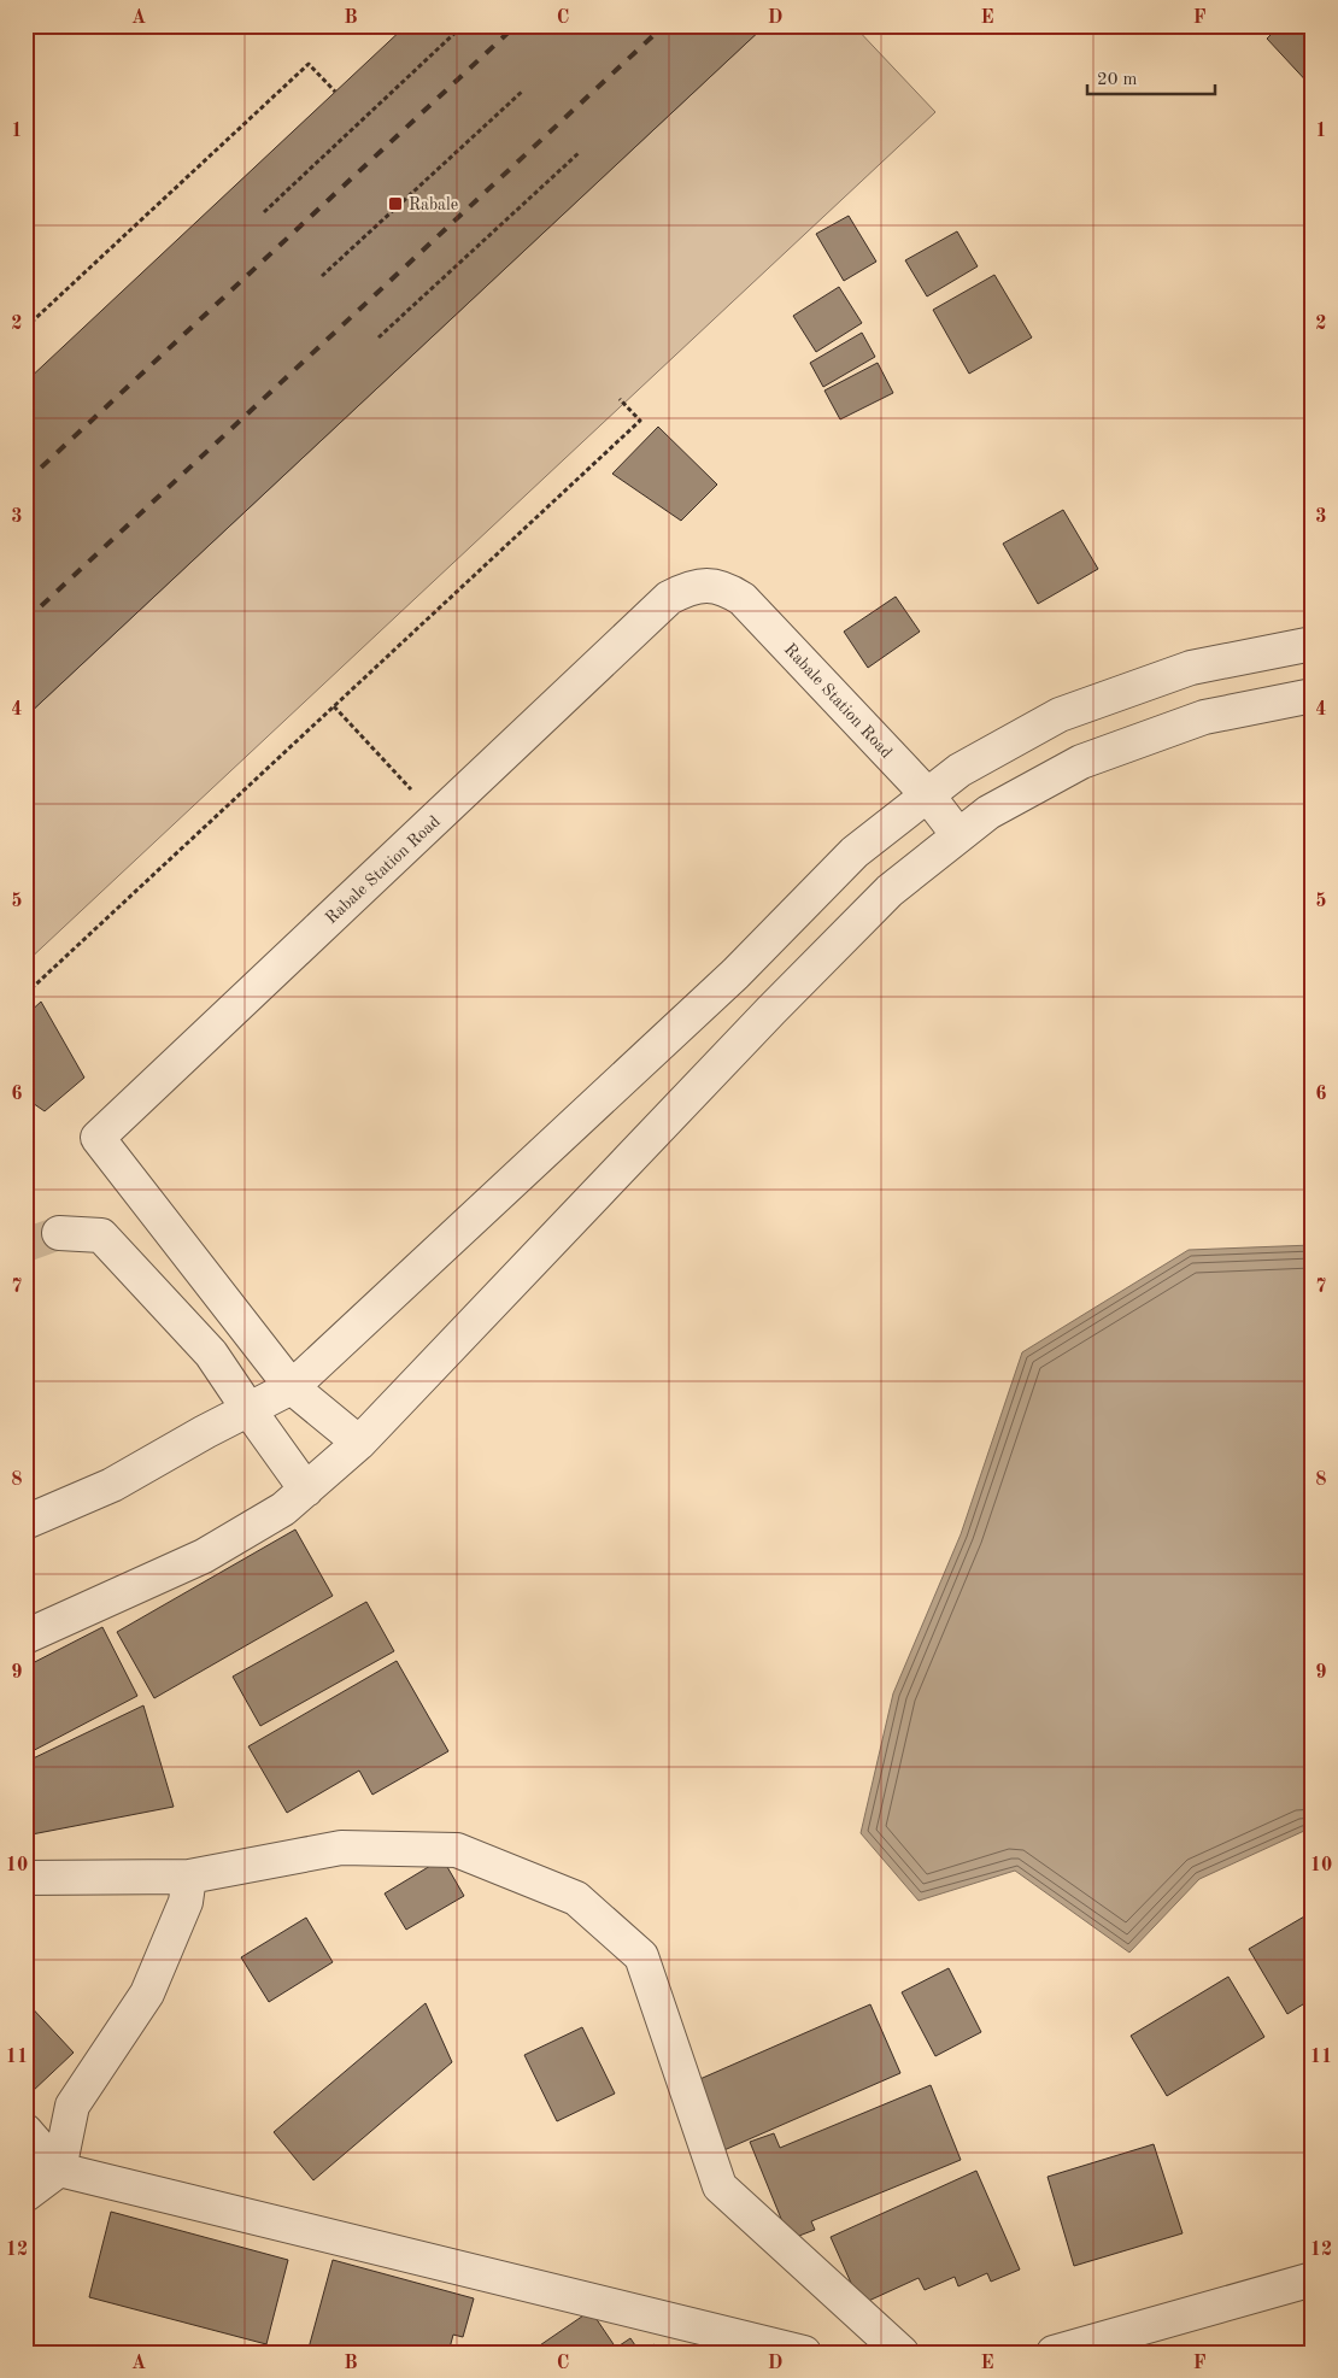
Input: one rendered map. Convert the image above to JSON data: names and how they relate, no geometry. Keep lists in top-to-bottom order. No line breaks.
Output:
{"streets":{"street":["Rabale Station Road"]},"places":{"transit":["Rabale"]},"scale_bar":"20 m","grid":{"columns":["A","B","C","D","E","F"],"rows":["1","2","3","4","5","6","7","8","9","10","11","12"]}}
